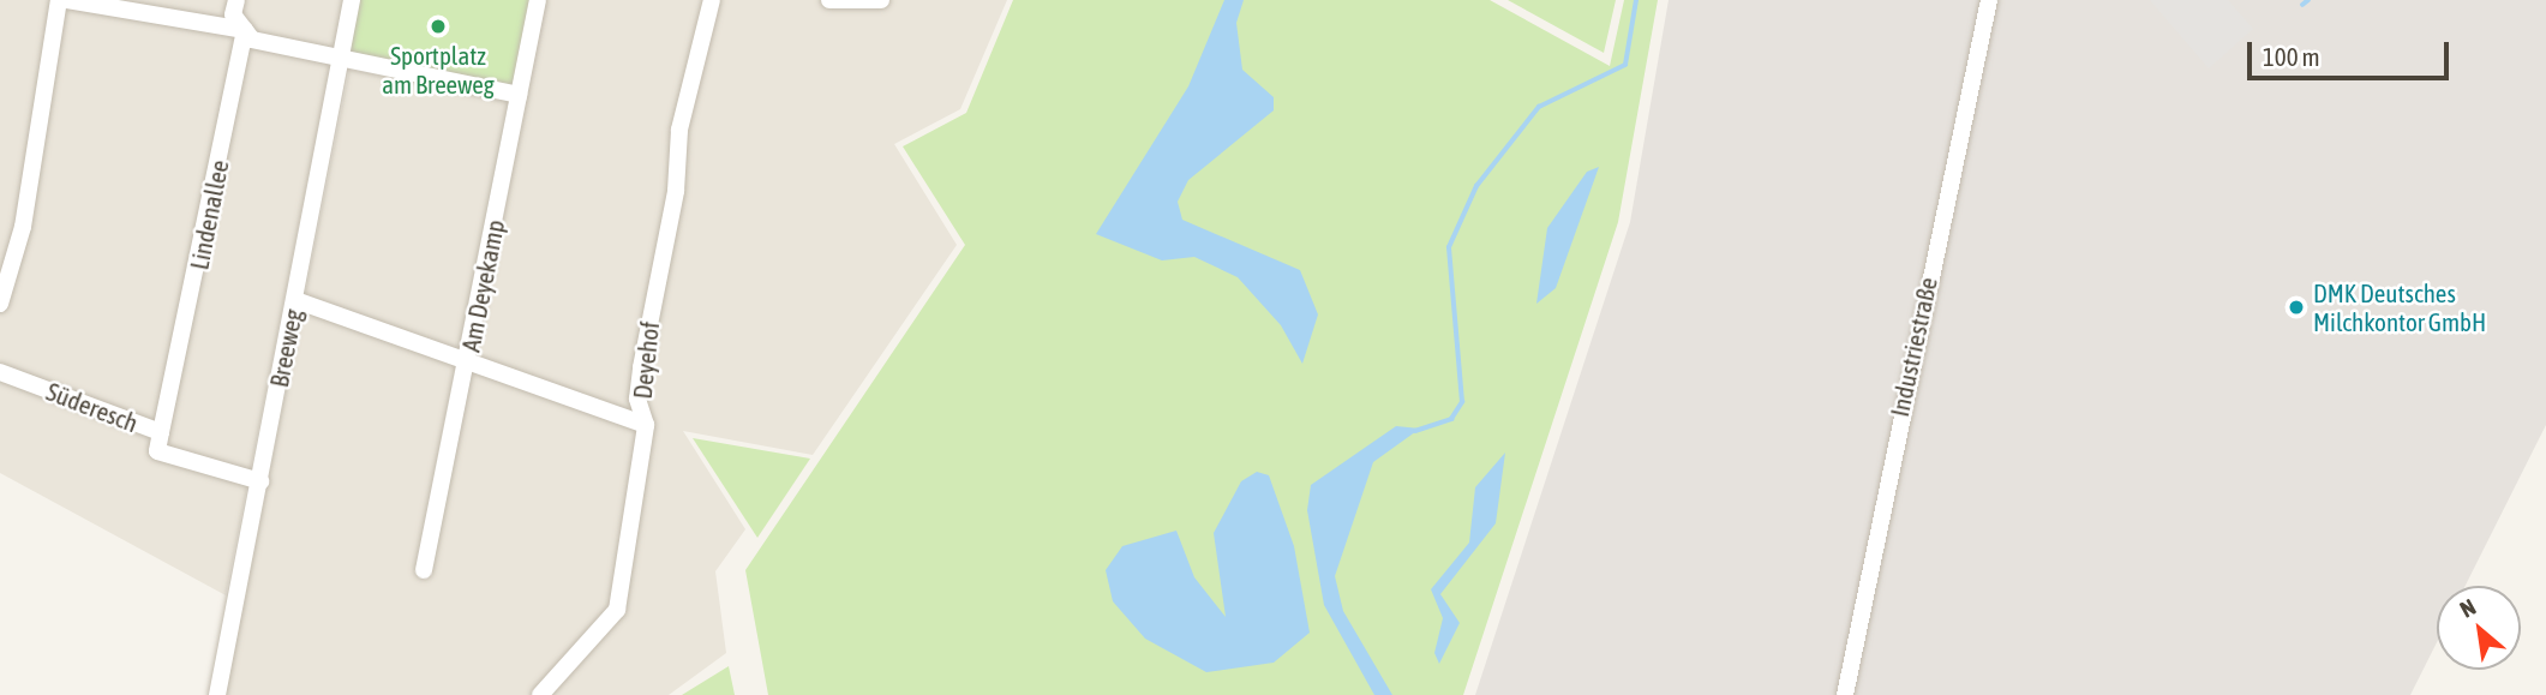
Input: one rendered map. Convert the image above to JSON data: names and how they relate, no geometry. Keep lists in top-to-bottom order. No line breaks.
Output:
{"streets":{"street":["Lindenallee","Am Deyekamp","Industriestraße","Breeweg","Deyehof","Süderesch"]},"crossings":[["Lindenallee","Süderesch"],["Breeweg","Süderesch"]],"places":["Sportplatz am Breeweg","DMK Deutsches Milchkontor GmbH"],"scale_bar":"100 m","north":"top left"}
